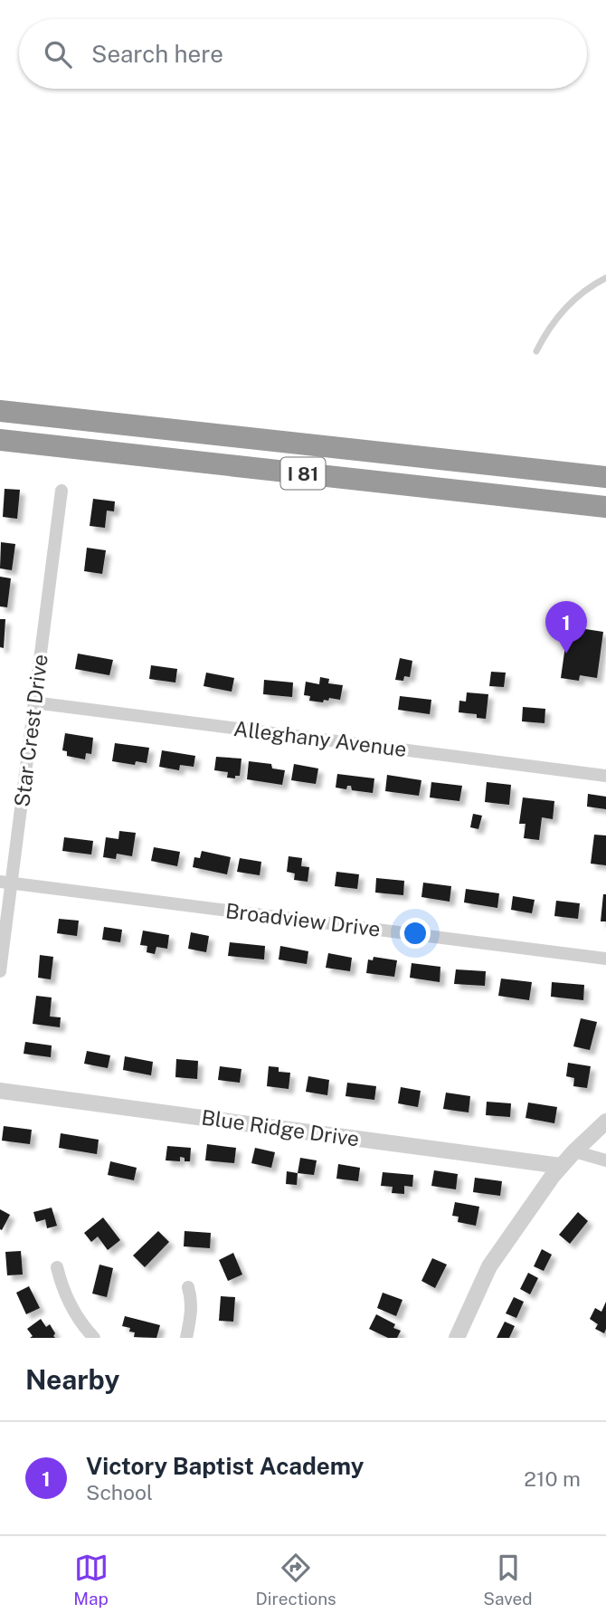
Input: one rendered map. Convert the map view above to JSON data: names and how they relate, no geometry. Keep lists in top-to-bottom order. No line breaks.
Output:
{"streets":{"highway":["I 81"],"street":["Star Crest Drive","Alleghany Avenue","Broadview Drive","Blue Ridge Drive"]},"crossings":[["Star Crest Drive","Alleghany Avenue"],["Star Crest Drive","Broadview Drive"]],"page":{"search":"Search here","pins":"1","heading":"Nearby","list":[{"mark":"1","name":"Victory Baptist Academy","note":"School","value":"210 m"}],"nav":["Map","Directions","Saved"]}}
